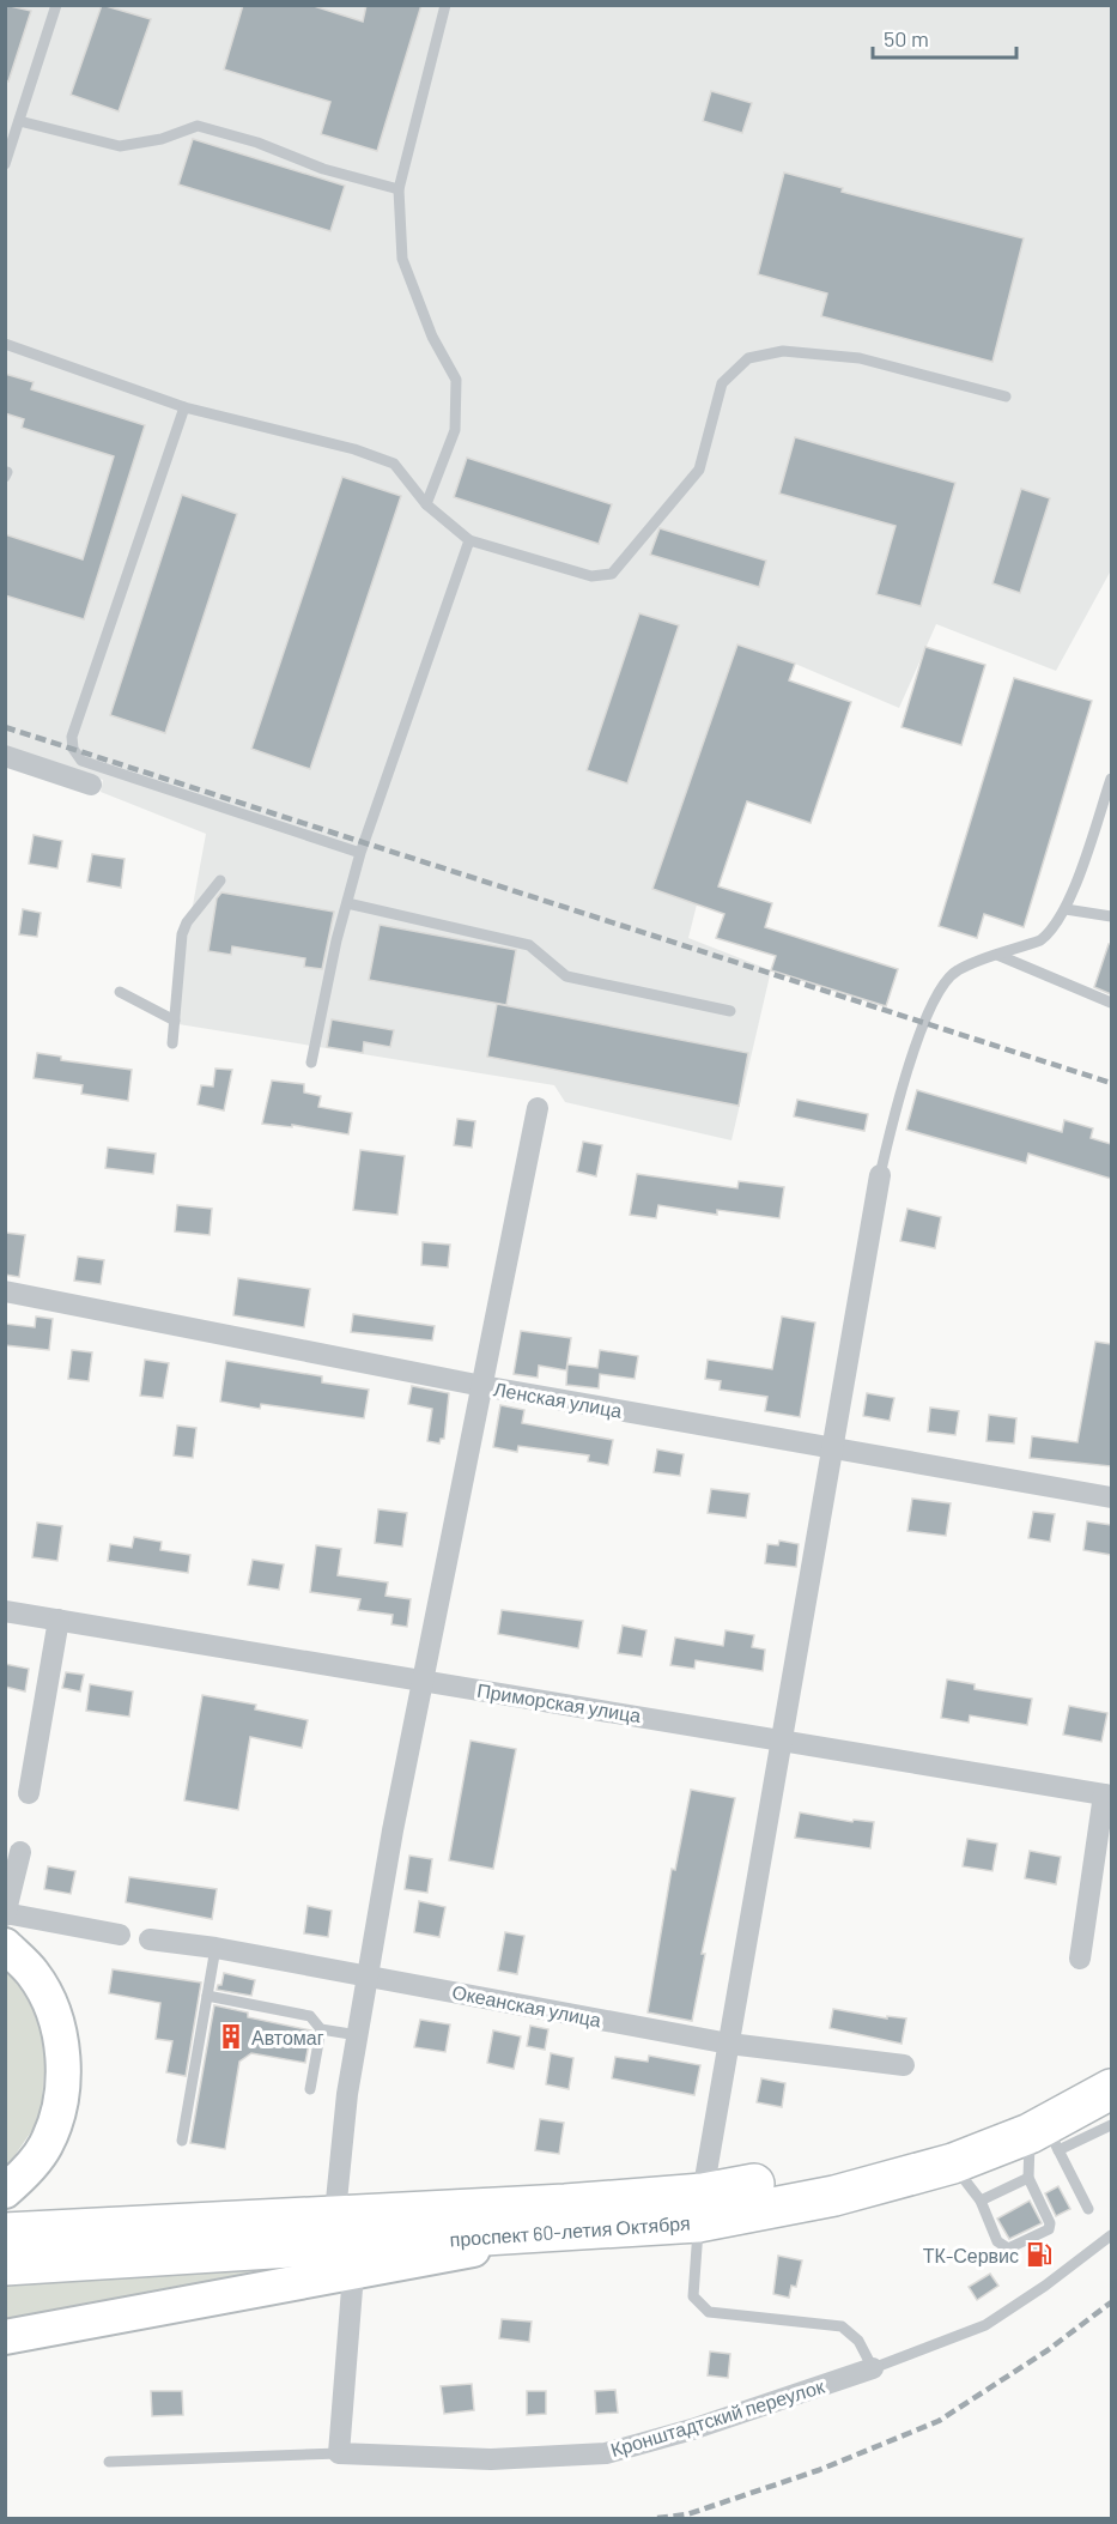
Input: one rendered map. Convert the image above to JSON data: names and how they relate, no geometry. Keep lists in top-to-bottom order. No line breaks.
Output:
{"streets":{"highway":["проспект 60-летия Октября"],"street":["Ленская улица","Приморская улица","Океанская улица","Кронштадтский переулок"]},"places":{"building":["Автомаг"],"fuel station":["ТК-Сервис"]},"scale_bar":"50 m"}
